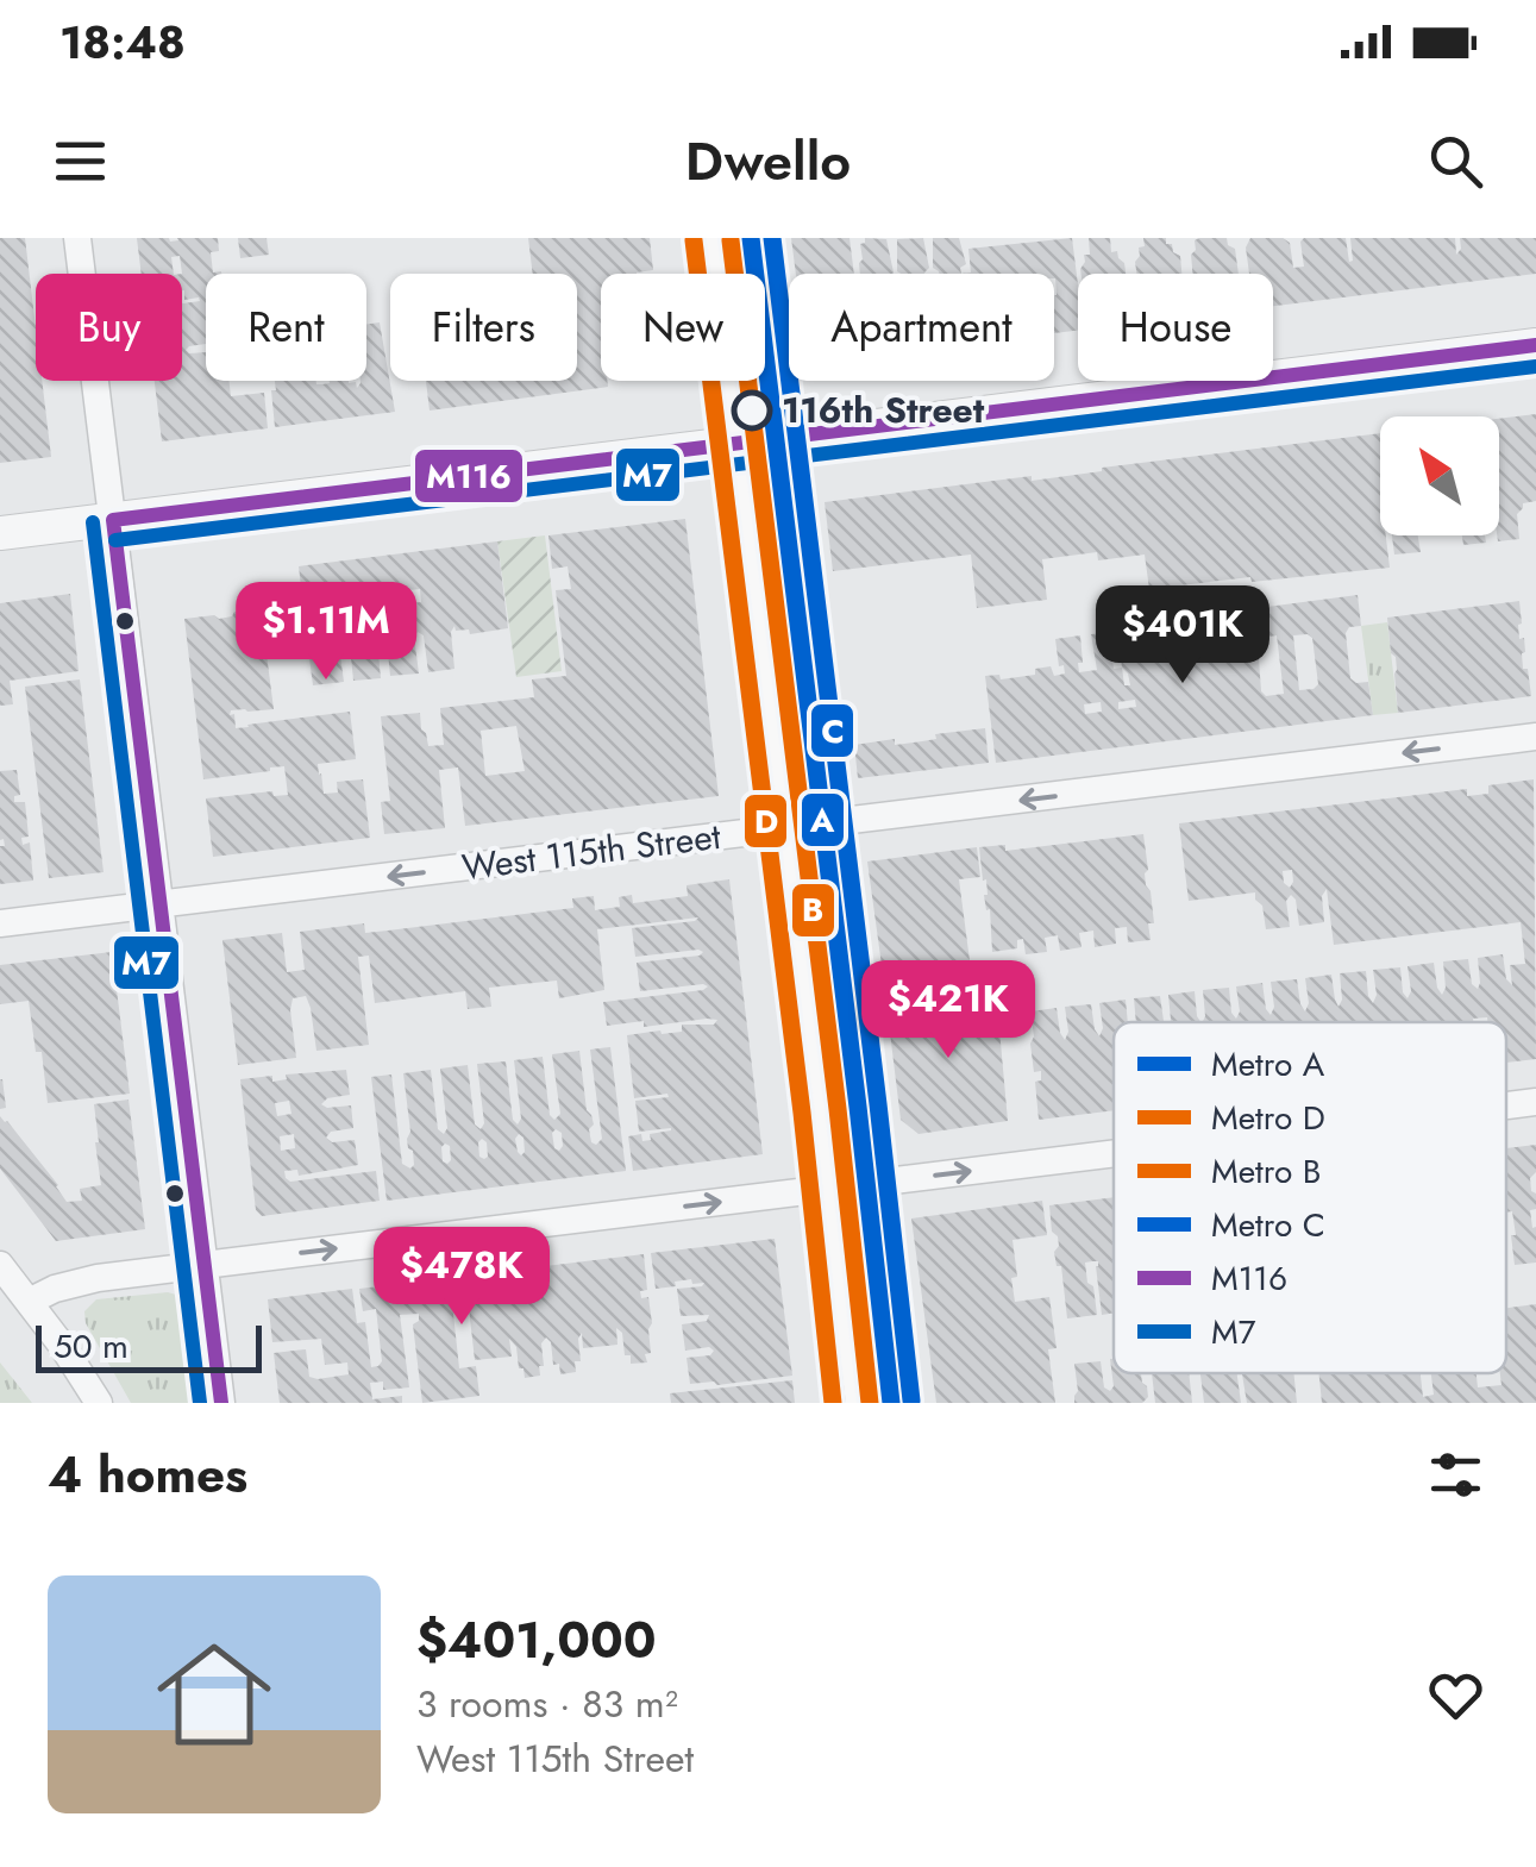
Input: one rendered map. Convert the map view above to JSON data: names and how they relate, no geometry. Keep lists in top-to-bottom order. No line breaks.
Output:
{"streets":{"street":["West 115th Street"]},"one_way":["West 115th Street"],"places":["116th Street"],"lines":["metro line A","metro line C","metro line D","metro line B","transit line M116","transit line M7"],"legend":["Metro A","Metro D","Metro B","Metro C","M116","M7"],"scale_bar":"50 m","north":"top left","page":{"status":"18:48","header":"Dwello","chip":["Buy","Rent","Filters","New","Apartment","House"],"price":["$1.11M","$401K","$421K","$478K"],"scale":"50 m","heading":"4 homes","list":[{"name":"$401,000","note":"3 rooms · 83 m² · West 115th Street"}]}}
